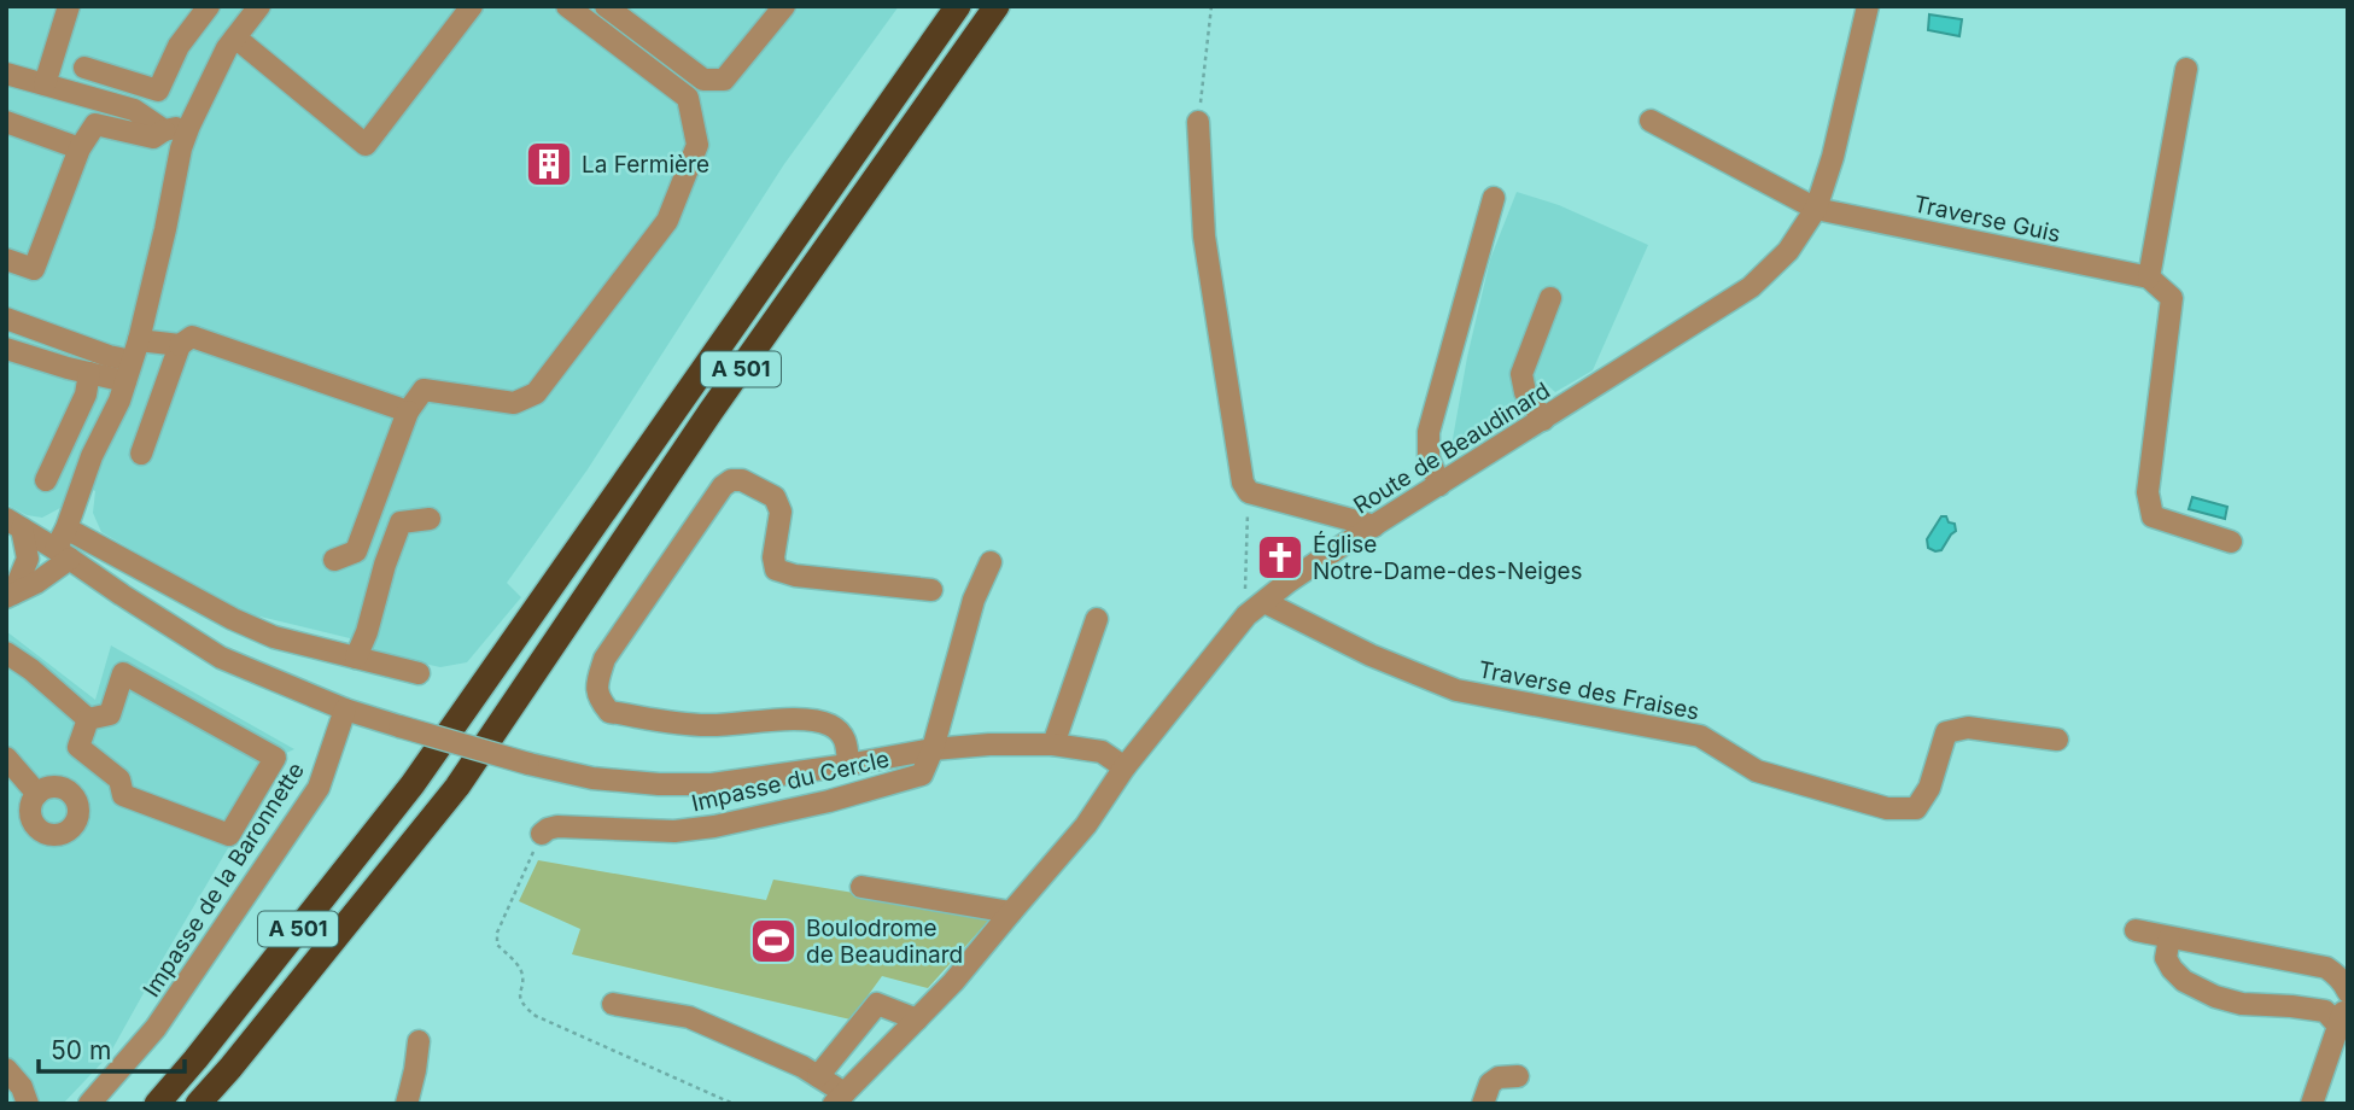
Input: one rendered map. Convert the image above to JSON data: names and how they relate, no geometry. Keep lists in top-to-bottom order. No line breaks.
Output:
{"streets":{"highway":["A 501"],"street":["Traverse Guis","Route de Beaudinard","Traverse des Fraises","Impasse du Cercle","Impasse de la Baronnette"]},"crossings":[["Traverse Guis","Route de Beaudinard"],["Route de Beaudinard","Traverse des Fraises"]],"places":{"building":["La Fermière"],"church":["Église Notre-Dame-des-Neiges"],"sports":["Boulodrome de Beaudinard"]},"scale_bar":"50 m"}
